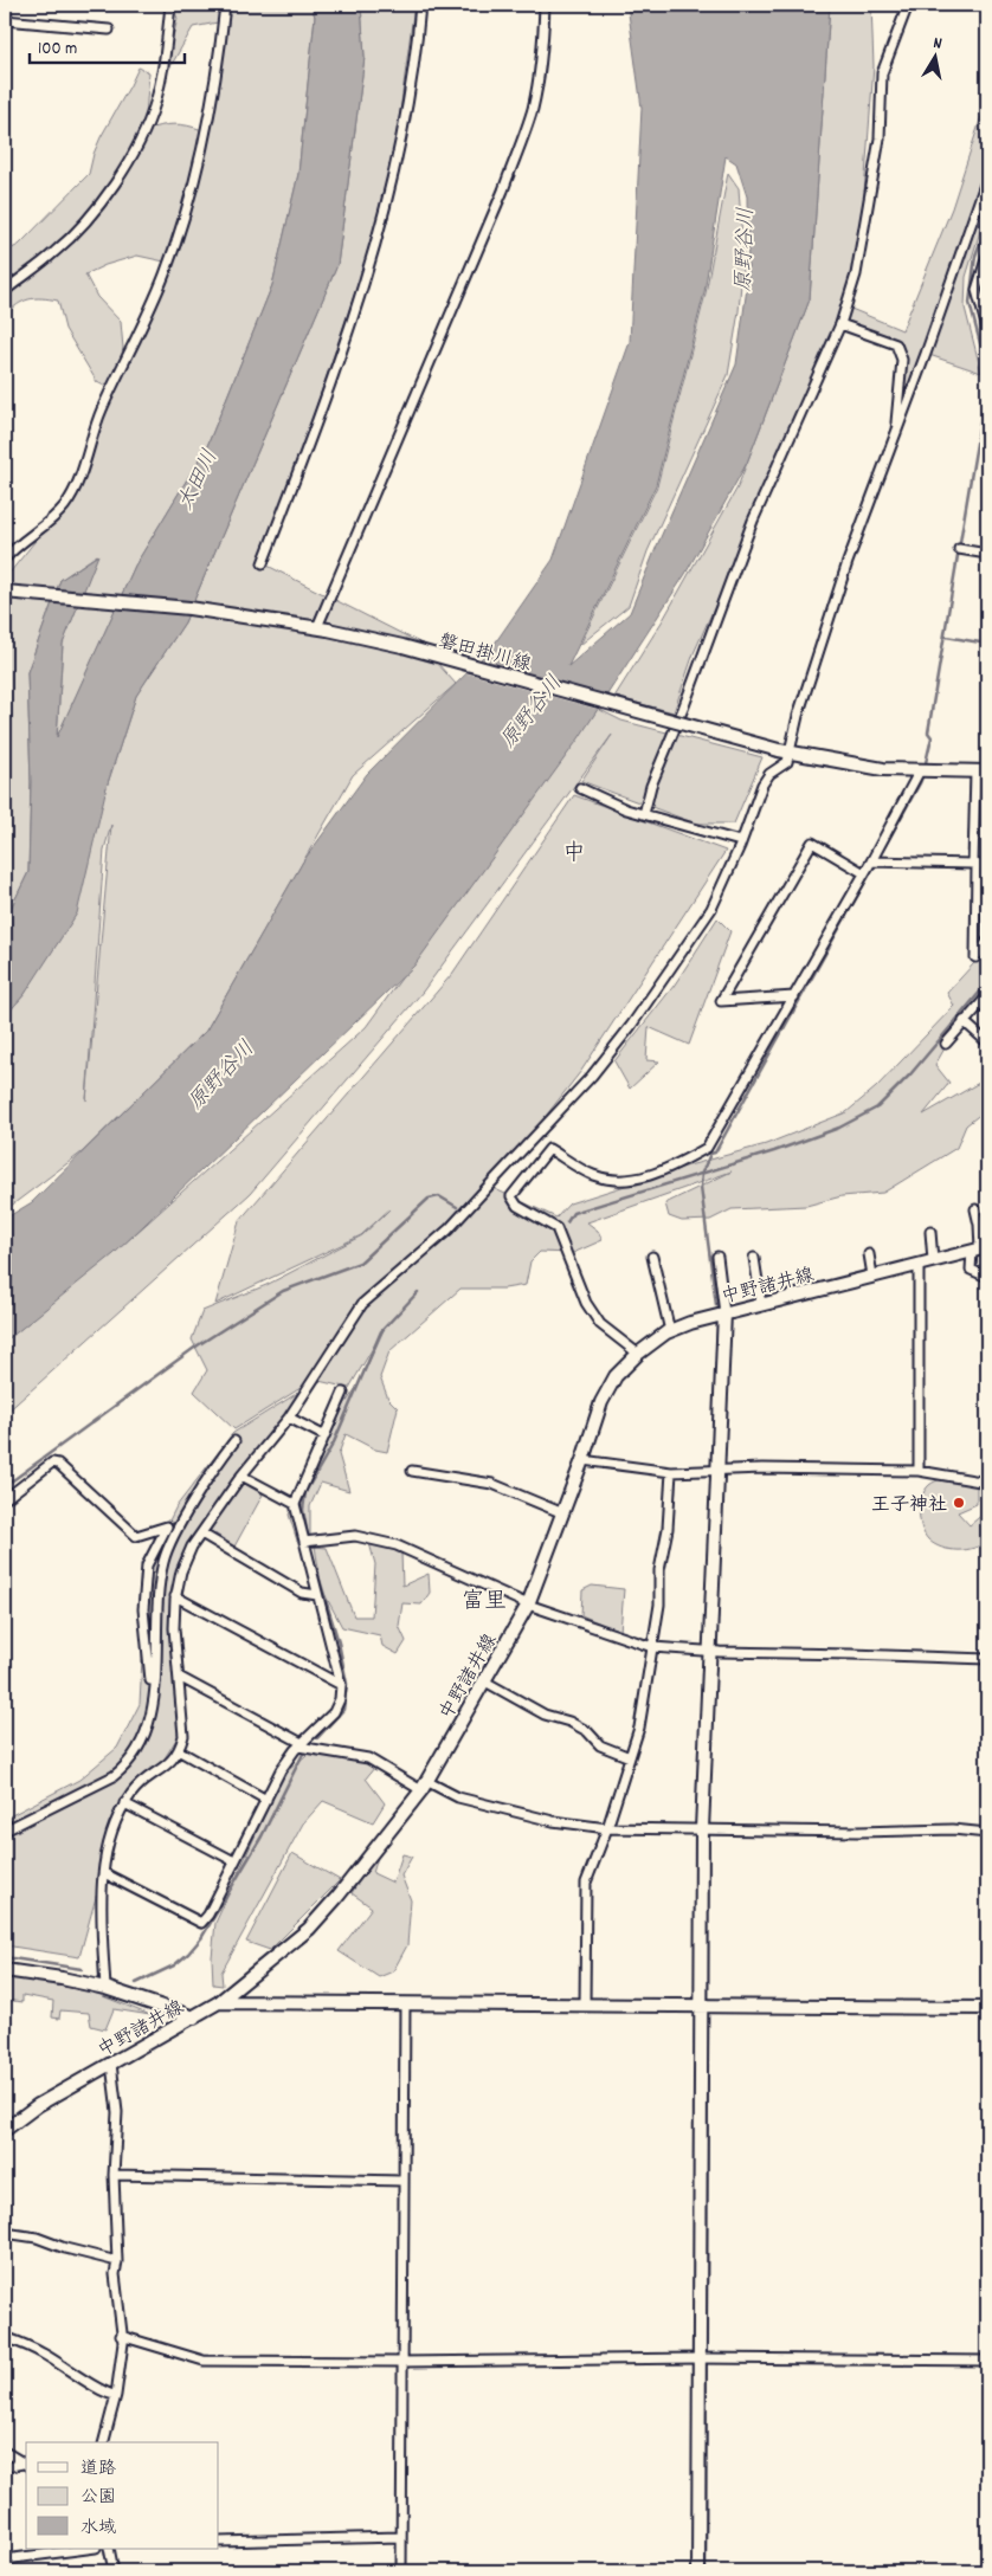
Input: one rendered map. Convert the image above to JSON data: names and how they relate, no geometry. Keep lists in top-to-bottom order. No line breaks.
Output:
{"streets":{"main road":["磐田掛川線","中野諸井線"]},"districts":["中","富里"],"water":["原野谷川","太田川"],"places":["王子神社"],"legend":["道路","公園","水域"],"scale_bar":"100 m","north":"top"}
